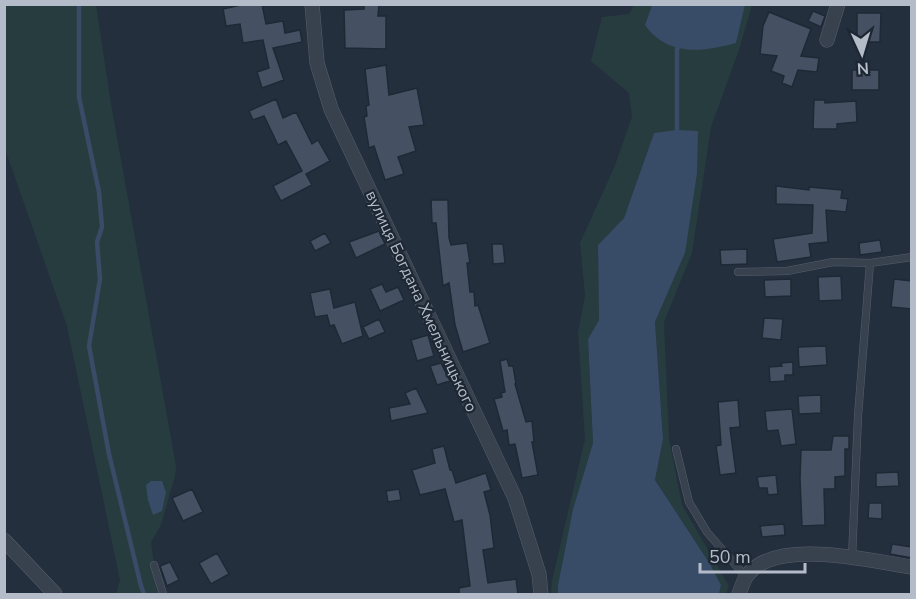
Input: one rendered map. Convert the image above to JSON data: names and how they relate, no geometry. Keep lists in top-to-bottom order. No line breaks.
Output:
{"streets":{"street":["вулиця Богдана Хмельницького"]},"scale_bar":"50 m","north":"bottom"}
